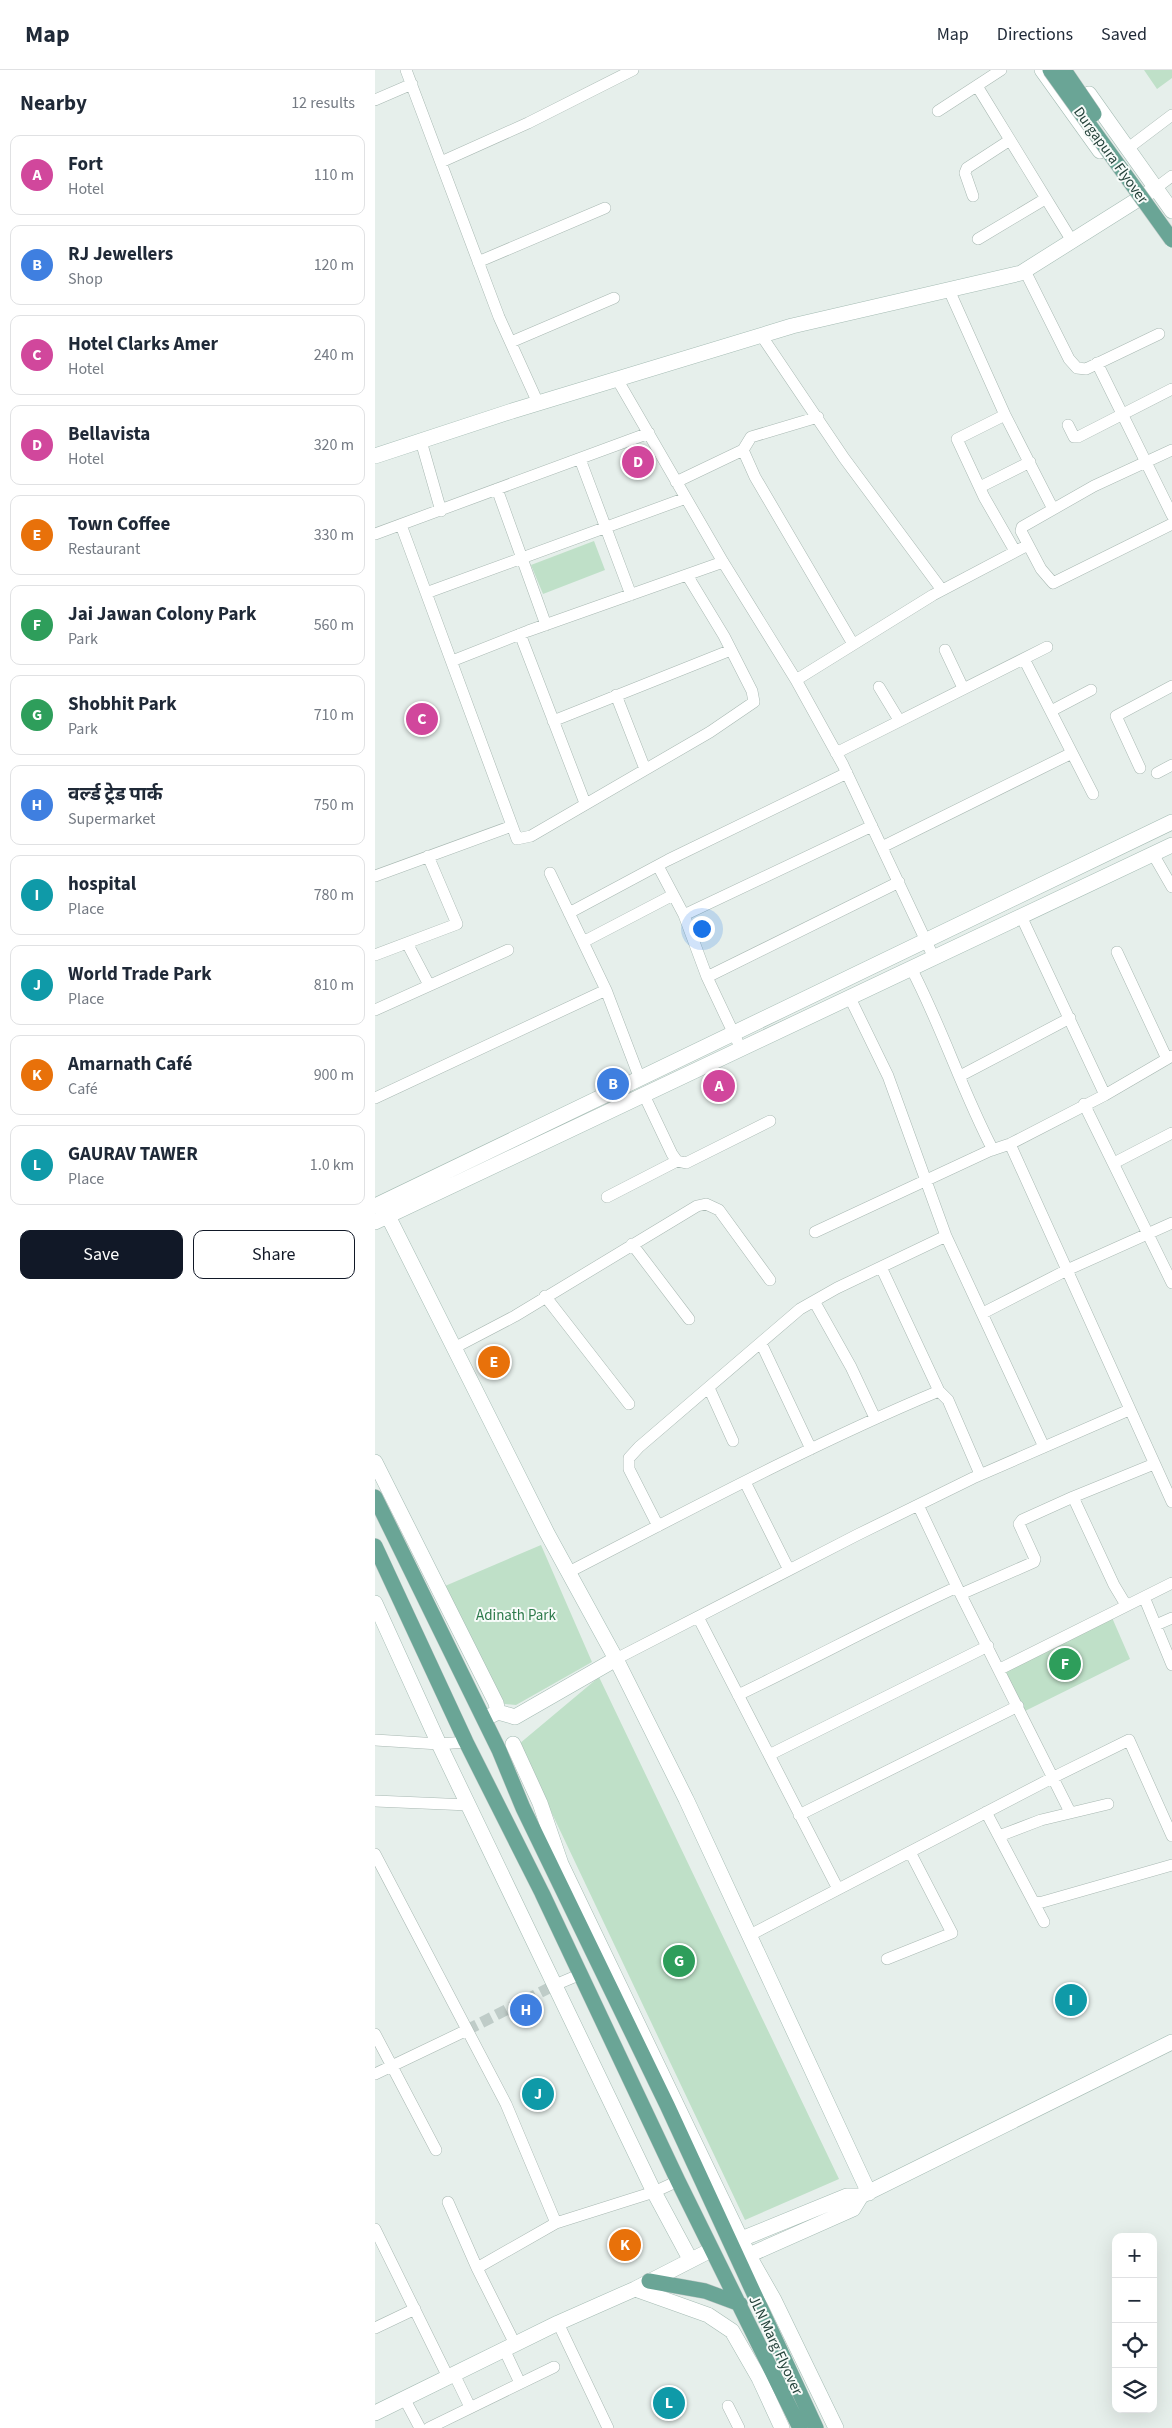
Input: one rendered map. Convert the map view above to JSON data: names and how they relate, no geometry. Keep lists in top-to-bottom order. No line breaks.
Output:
{"streets":{"main road":["Durgapura Flyover","JLN Marg Flyover"]},"parks":["Adinath Park"],"page":{"header":"Map","nav":["Map","Directions","Saved"],"heading":["Nearby","12 results"],"list":[{"mark":"A","name":"Fort","note":"Hotel","value":"110 m"},{"mark":"B","name":"RJ Jewellers","note":"Shop","value":"120 m"},{"mark":"C","name":"Hotel Clarks Amer","note":"Hotel","value":"240 m"},{"mark":"D","name":"Bellavista","note":"Hotel","value":"320 m"},{"mark":"E","name":"Town Coffee","note":"Restaurant","value":"330 m"},{"mark":"F","name":"Jai Jawan Colony Park","note":"Park","value":"560 m"},{"mark":"G","name":"Shobhit Park","note":"Park","value":"710 m"},{"mark":"H","name":"वर्ल्ड ट्रेड पार्क","note":"Supermarket","value":"750 m"},{"mark":"I","name":"hospital","note":"Place","value":"780 m"},{"mark":"J","name":"World Trade Park","note":"Place","value":"810 m"},{"mark":"K","name":"Amarnath Café","note":"Café","value":"900 m"},{"mark":"L","name":"GAURAV TAWER","note":"Place","value":"1.0 km"}],"pins":["D","C","B","A","E","F","G","I","H","J","K","L"],"buttons":["Save","Share"],"map_buttons":["+","−"]}}
